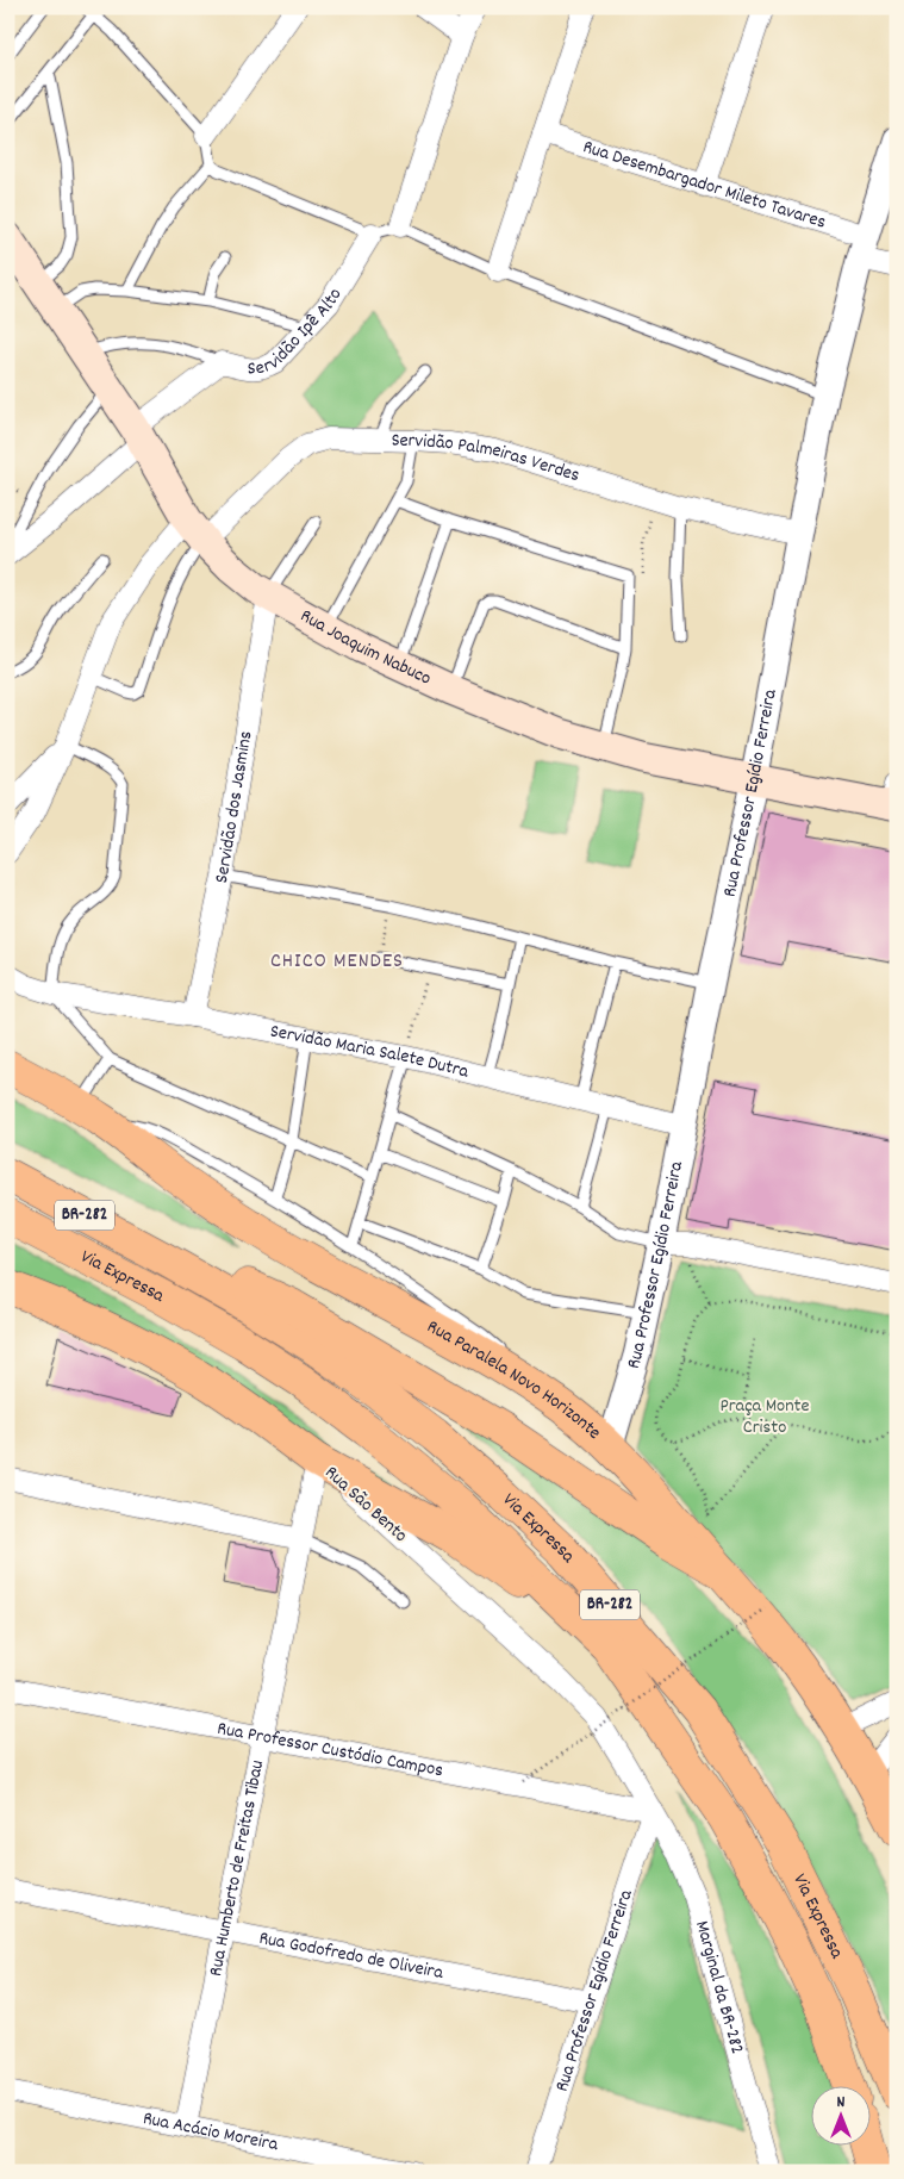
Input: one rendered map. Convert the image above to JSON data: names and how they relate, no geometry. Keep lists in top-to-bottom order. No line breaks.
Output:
{"streets":{"main road":["Rua Joaquim Nabuco","BR-282","Via Expressa","Rua Paralela Novo Horizonte","Rua São Bento"],"street":["Rua Desembargador Mileto Tavares","Servidão Ipê Alto","Servidão Palmeiras Verdes","Rua Professor Egídio Ferreira","Servidão dos Jasmins","Servidão Maria Salete Dutra","Rua Professor Custódio Campos","Rua Humberto de Freitas Tibau","Rua Godofredo de Oliveira","Marginal da BR-282","Rua Acácio Moreira"]},"crossings":[["Rua Desembargador Mileto Tavares","Rua Professor Egídio Ferreira"],["Servidão Ipê Alto","Rua Joaquim Nabuco"],["Servidão Palmeiras Verdes","Rua Joaquim Nabuco"],["Servidão Palmeiras Verdes","Rua Professor Egídio Ferreira"],["Rua Joaquim Nabuco","Rua Professor Egídio Ferreira"],["Rua Joaquim Nabuco","Servidão dos Jasmins"],["Rua Professor Egídio Ferreira","Servidão Maria Salete Dutra"],["Rua Professor Egídio Ferreira","Rua Paralela Novo Horizonte"],["Rua Professor Egídio Ferreira","Rua São Bento"],["Rua Professor Egídio Ferreira","Rua Professor Custódio Campos"],["Rua Professor Egídio Ferreira","Rua Godofredo de Oliveira"],["Rua Professor Egídio Ferreira","Marginal da BR-282"],["Servidão dos Jasmins","Servidão Maria Salete Dutra"],["Rua São Bento","Rua Professor Custódio Campos"],["Rua São Bento","Rua Humberto de Freitas Tibau"],["Rua São Bento","Marginal da BR-282"],["Rua Professor Custódio Campos","Rua Humberto de Freitas Tibau"],["Rua Professor Custódio Campos","Marginal da BR-282"],["Rua Humberto de Freitas Tibau","Rua Godofredo de Oliveira"],["Rua Humberto de Freitas Tibau","Rua Acácio Moreira"]],"districts":["CHICO MENDES"],"parks":["Praça Monte Cristo"],"north":"top"}
